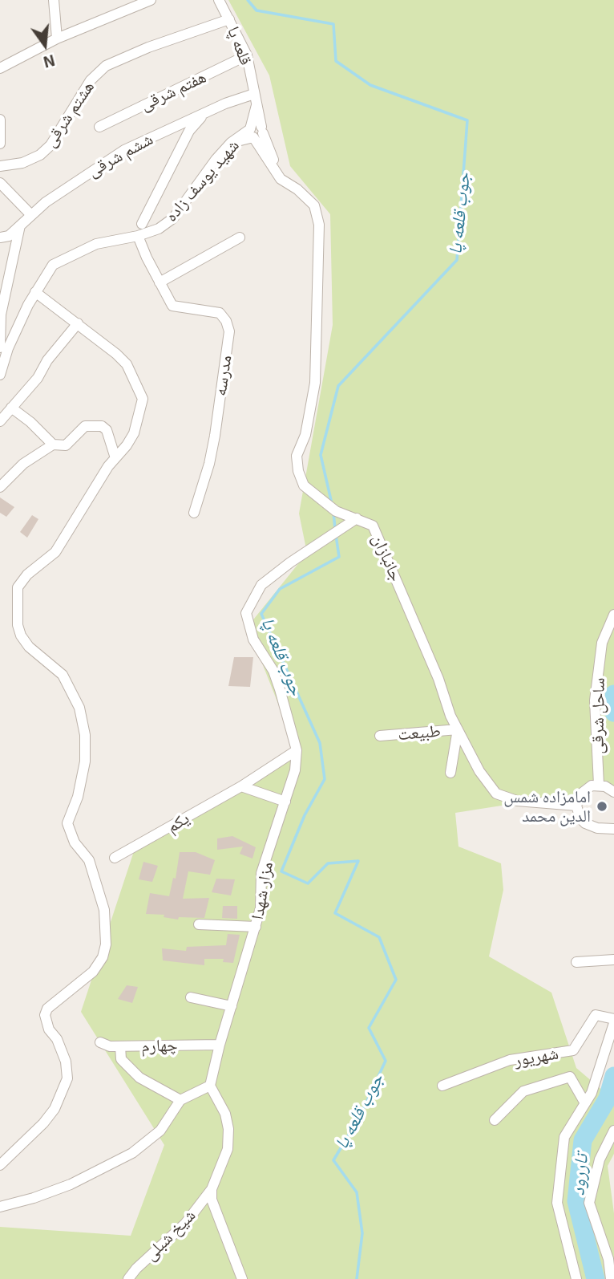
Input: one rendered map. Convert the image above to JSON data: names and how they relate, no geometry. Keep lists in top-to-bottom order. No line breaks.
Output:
{"streets":{"street":["قلعه پا","هفتم شرقی","هشتم شرقی","ششم شرقی","شهید یوسف زاده","مدرسه","جانبازان","ساحل شرقی","طبیعت","یکم","مزار شهدا","چهارم","شهریور","شیخ شبلی"]},"crossings":[["قلعه پا","هفتم شرقی"],["قلعه پا","هشتم شرقی"],["قلعه پا","ششم شرقی"],["قلعه پا","جانبازان"],["ششم شرقی","جانبازان"],["شهید یوسف زاده","جانبازان"],["جانبازان","طبیعت"],["جانبازان","مزار شهدا"],["یکم","مزار شهدا"],["مزار شهدا","چهارم"]],"water":["جوب قلعه پا","تاررود"],"places":["امامزاده شمس الدین محمد"],"north":"bottom"}
